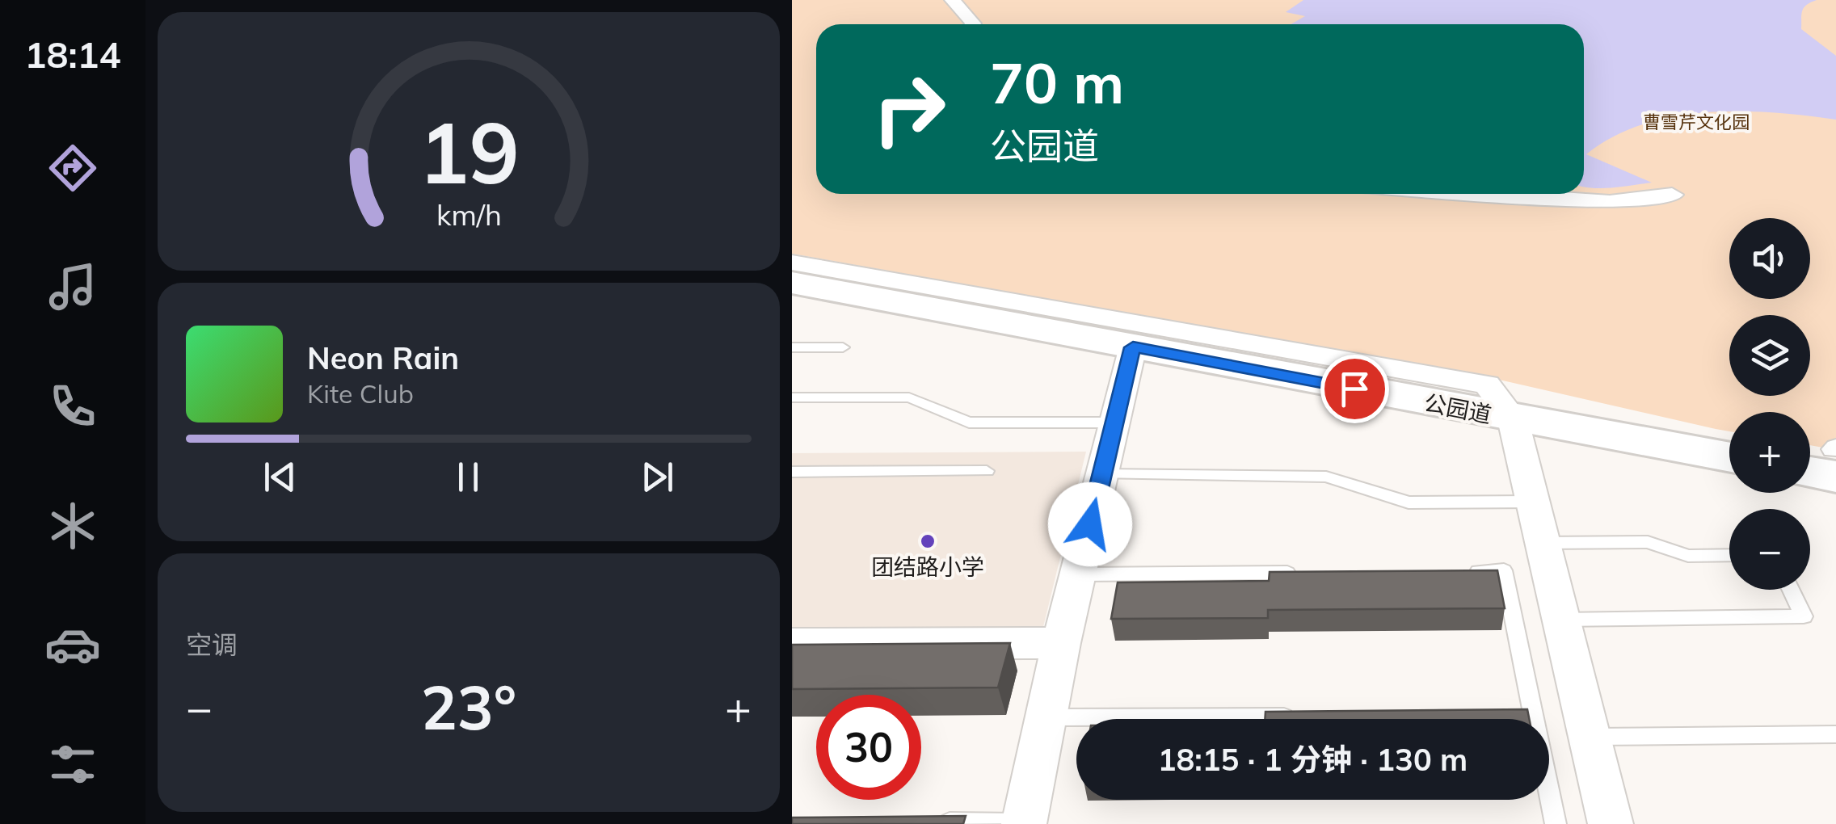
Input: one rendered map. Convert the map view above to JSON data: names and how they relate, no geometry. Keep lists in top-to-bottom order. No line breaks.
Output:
{"streets":{"main road":["公园道"]},"parks":["曹雪芹文化园"],"places":["团结路小学"],"page":{"tabs":"18:14","turn":["70 m","公园道"],"map_buttons":["+","−"],"song":["Neon Rain","Kite Club"],"tile":"空调","heat":["−","23°","+"],"limit":"30","trip":"18:15 · 1 分钟 · 130 m","gauge":["19","km/h"]}}
